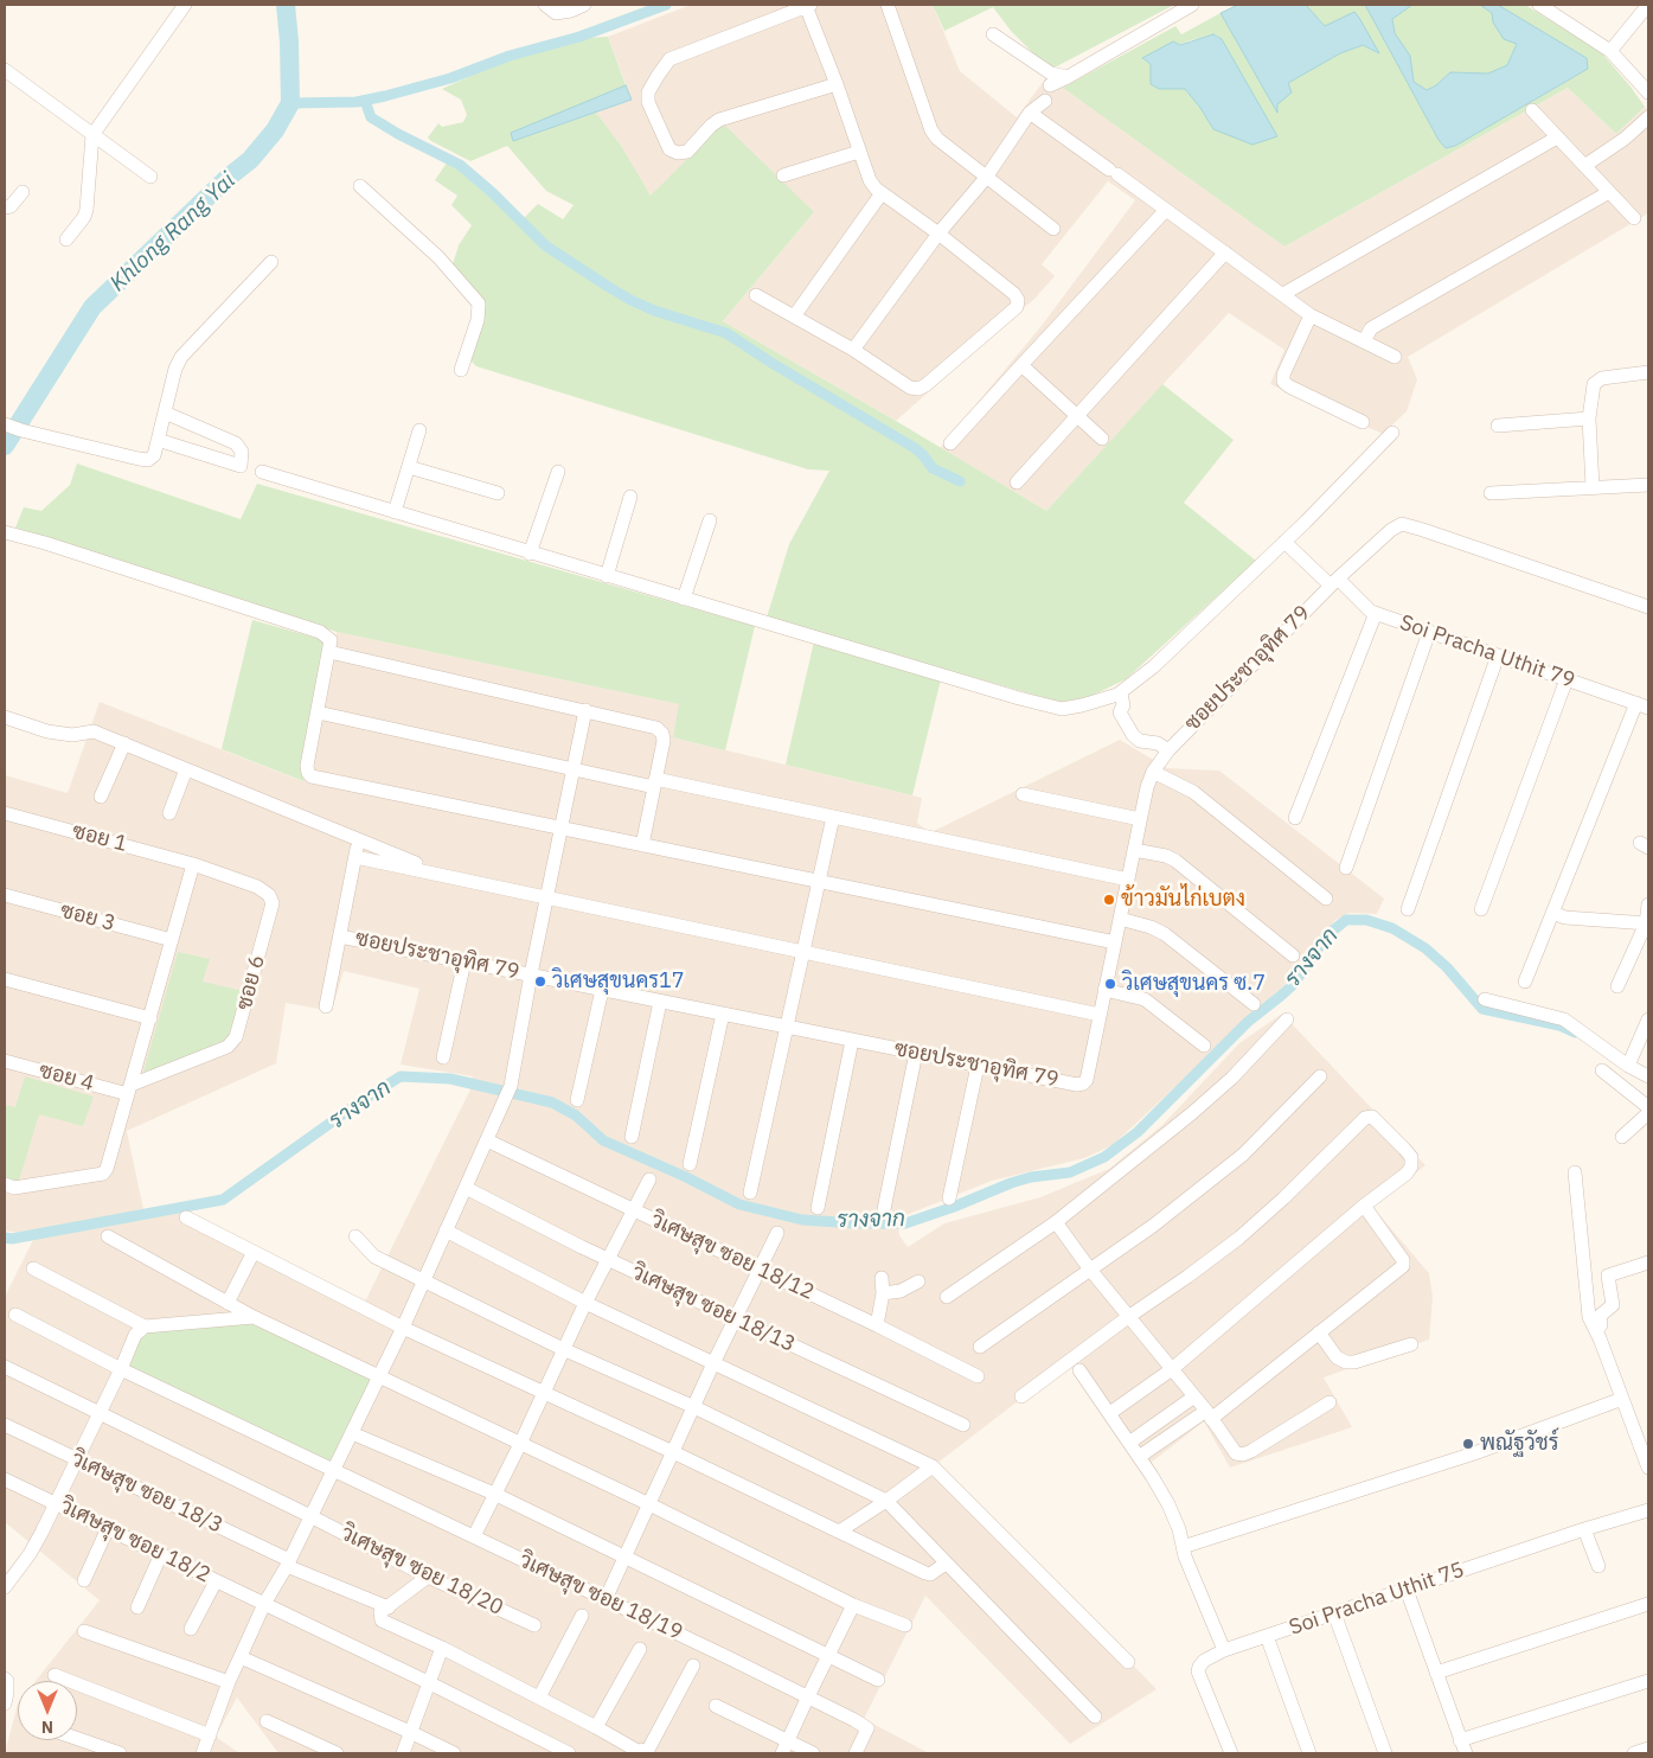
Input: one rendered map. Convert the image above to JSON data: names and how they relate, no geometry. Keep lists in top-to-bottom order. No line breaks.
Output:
{"streets":{"street":["Soi Pracha Uthit 79","ซอยประชาอุทิศ 79","ซอย 1","ซอย 3","ซอย 6","ซอย 4","วิเศษสุข ซอย 18/12","วิเศษสุข ซอย 18/13","วิเศษสุข ซอย 18/3","วิเศษสุข ซอย 18/2","วิเศษสุข ซอย 18/20","วิเศษสุข ซอย 18/19","Soi Pracha Uthit 75"]},"crossings":[["Soi Pracha Uthit 79","ซอยประชาอุทิศ 79"],["ซอย 1","ซอย 6"],["ซอย 6","ซอย 4"]],"water":["Khlong Rang Yai","รางจาก"],"places":["ข้าวมันไก่เบตง","วิเศษสุขนคร17","วิเศษสุขนคร ซ.7","พณัฐวัชร์"],"north":"bottom"}
